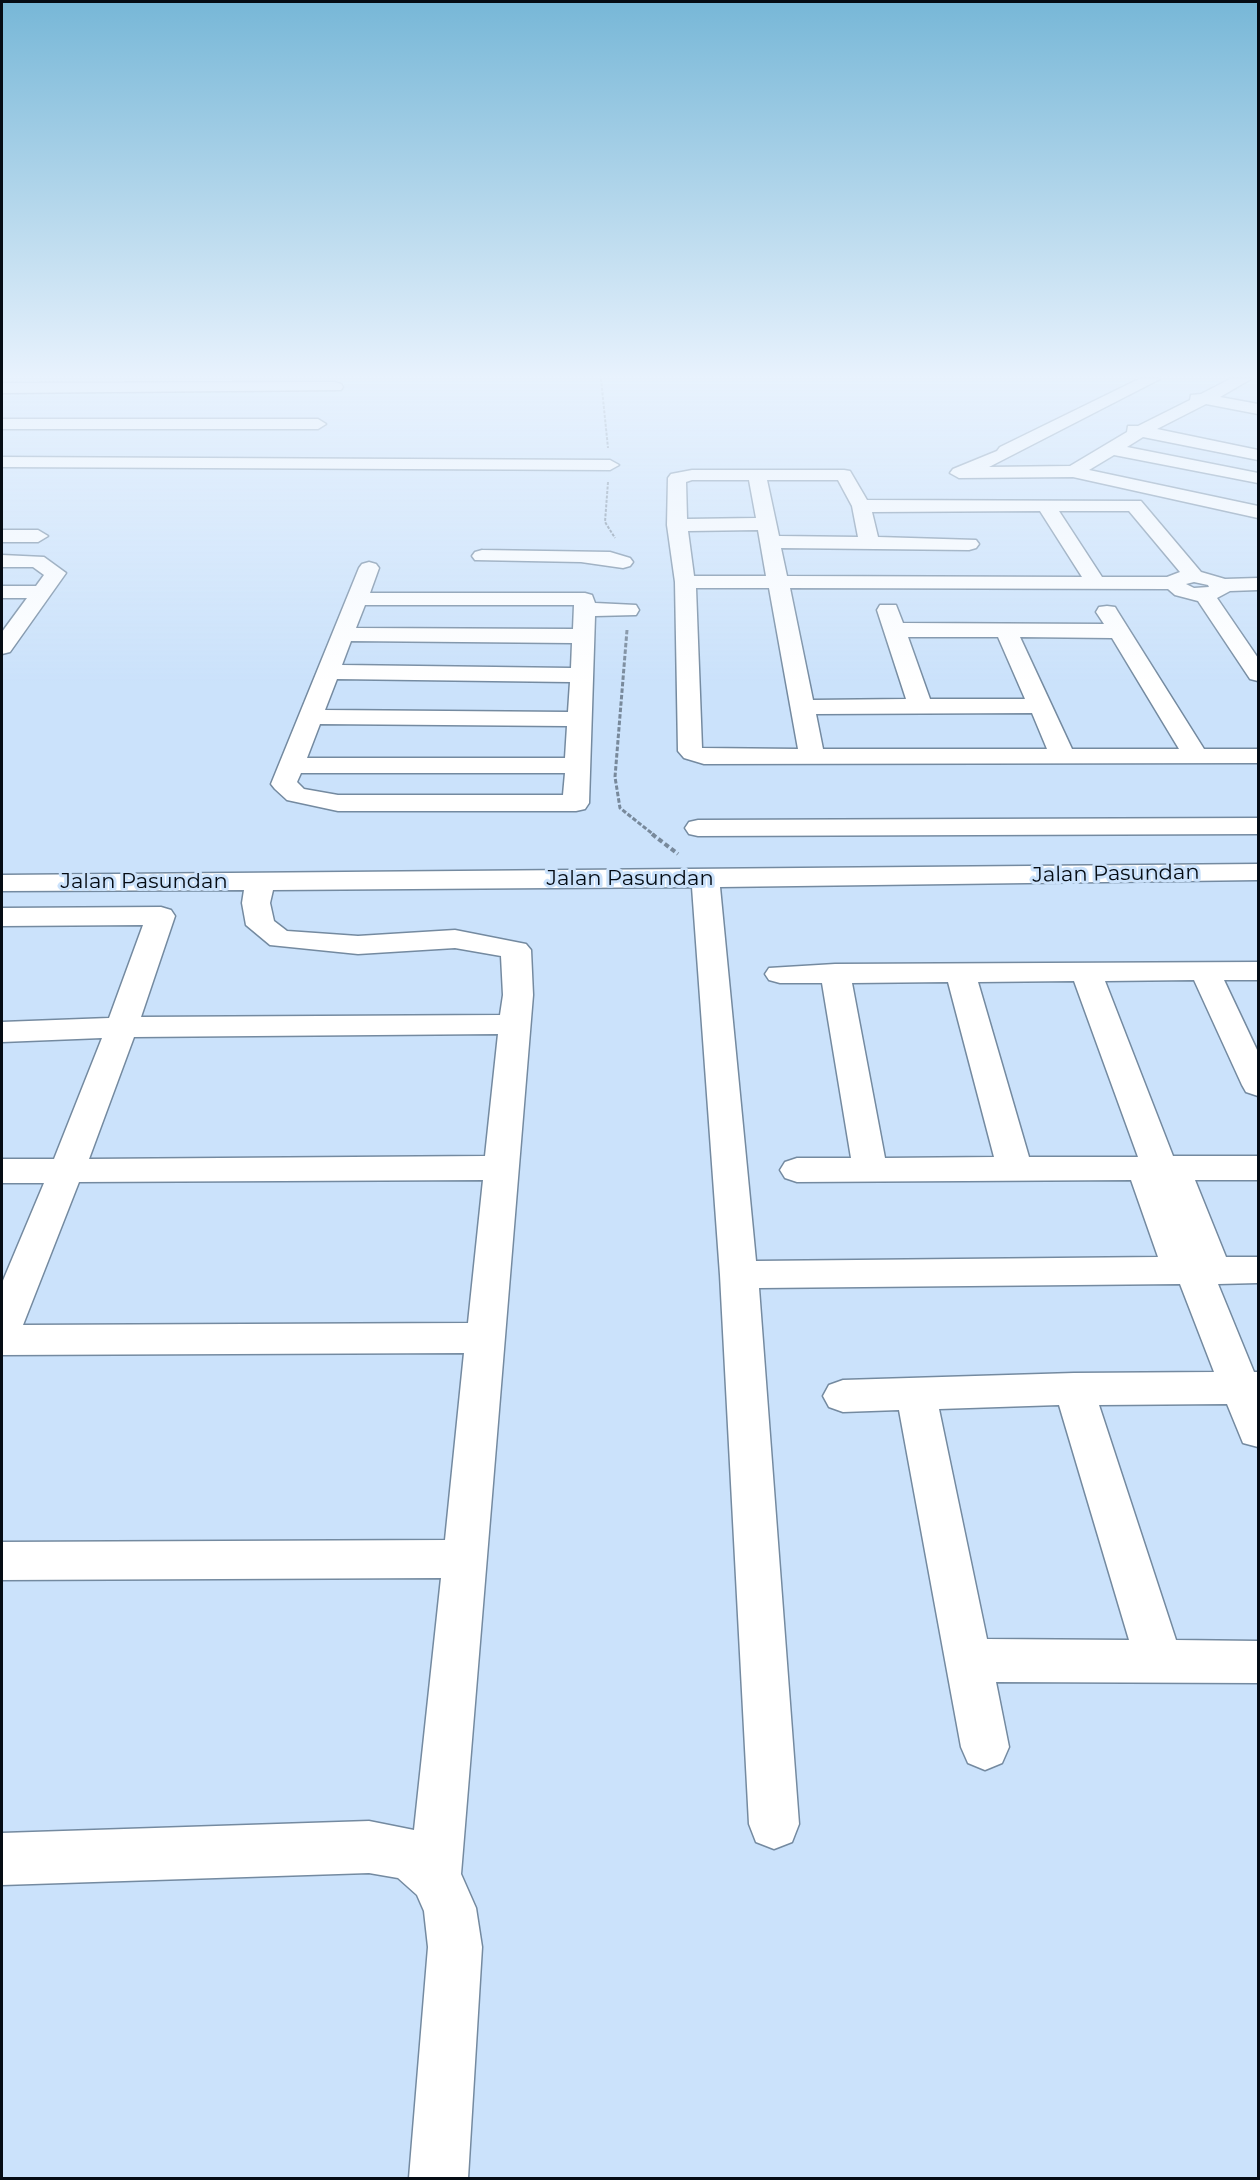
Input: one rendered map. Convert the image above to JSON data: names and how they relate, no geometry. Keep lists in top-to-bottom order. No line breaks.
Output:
{"streets":{"street":["Jalan Pasundan"]}}
